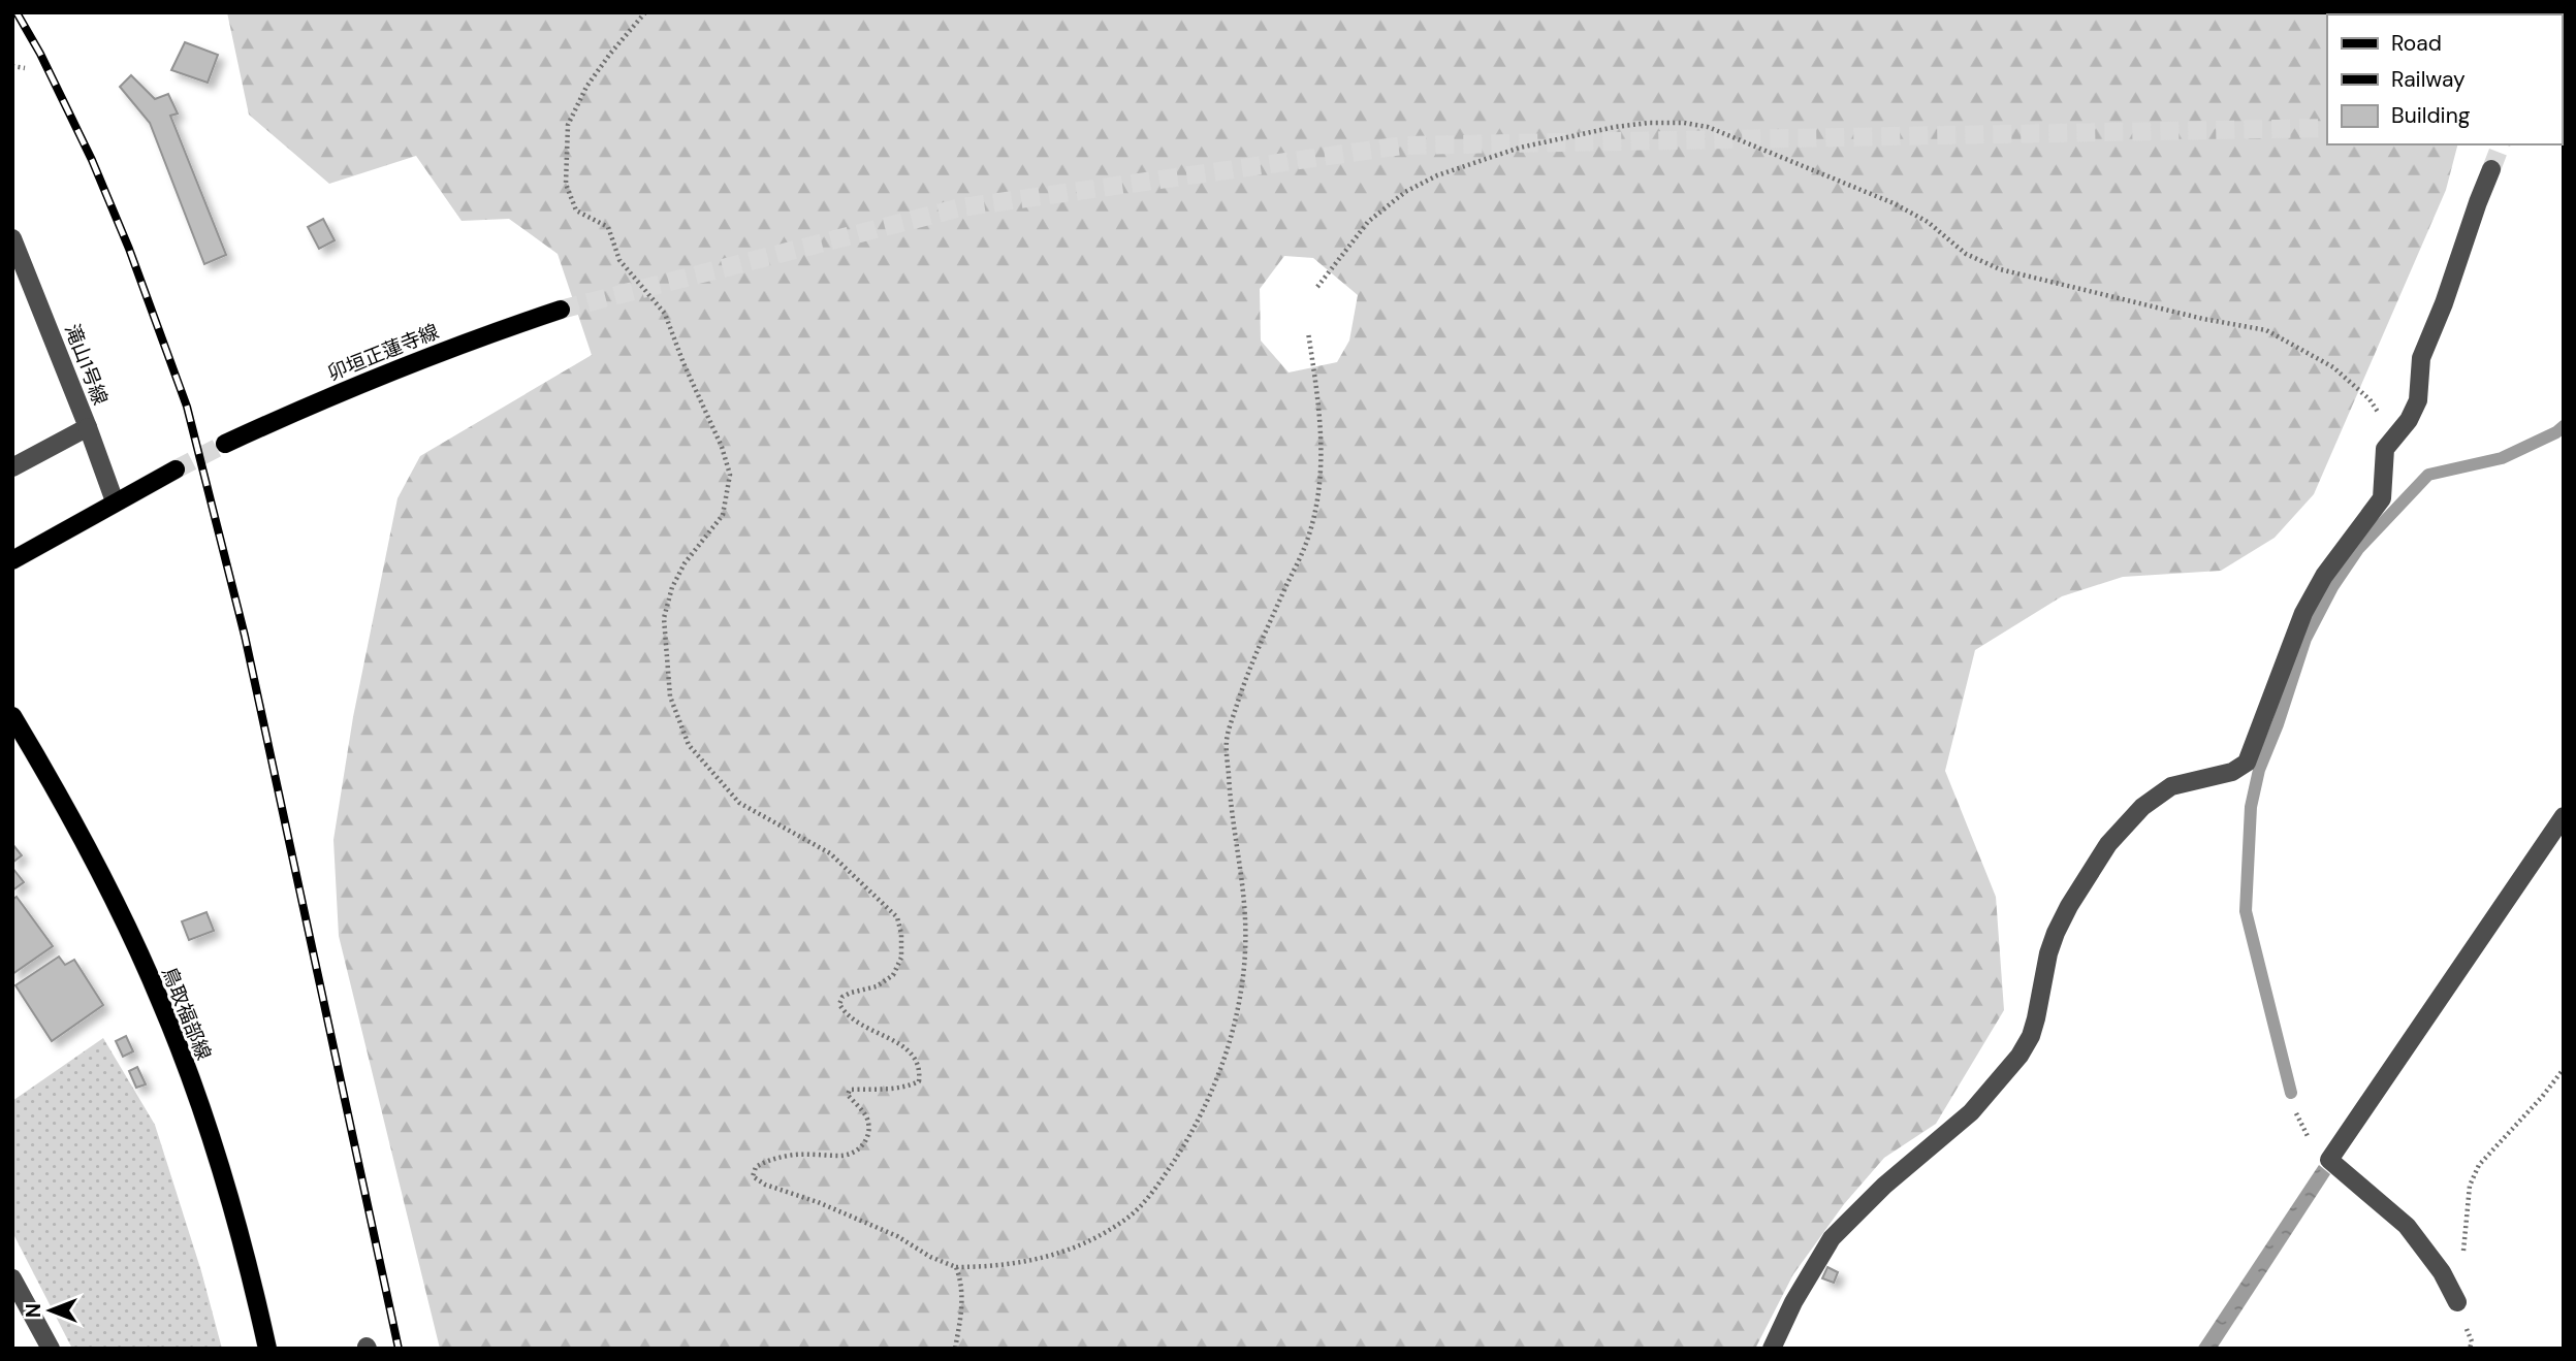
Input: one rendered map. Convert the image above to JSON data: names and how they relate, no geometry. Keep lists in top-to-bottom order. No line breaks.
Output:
{"streets":{"main road":["卯垣正蓮寺線","鳥取福部線"],"street":["滝山1号線"]},"legend":["Road","Railway","Building"],"north":"left"}
